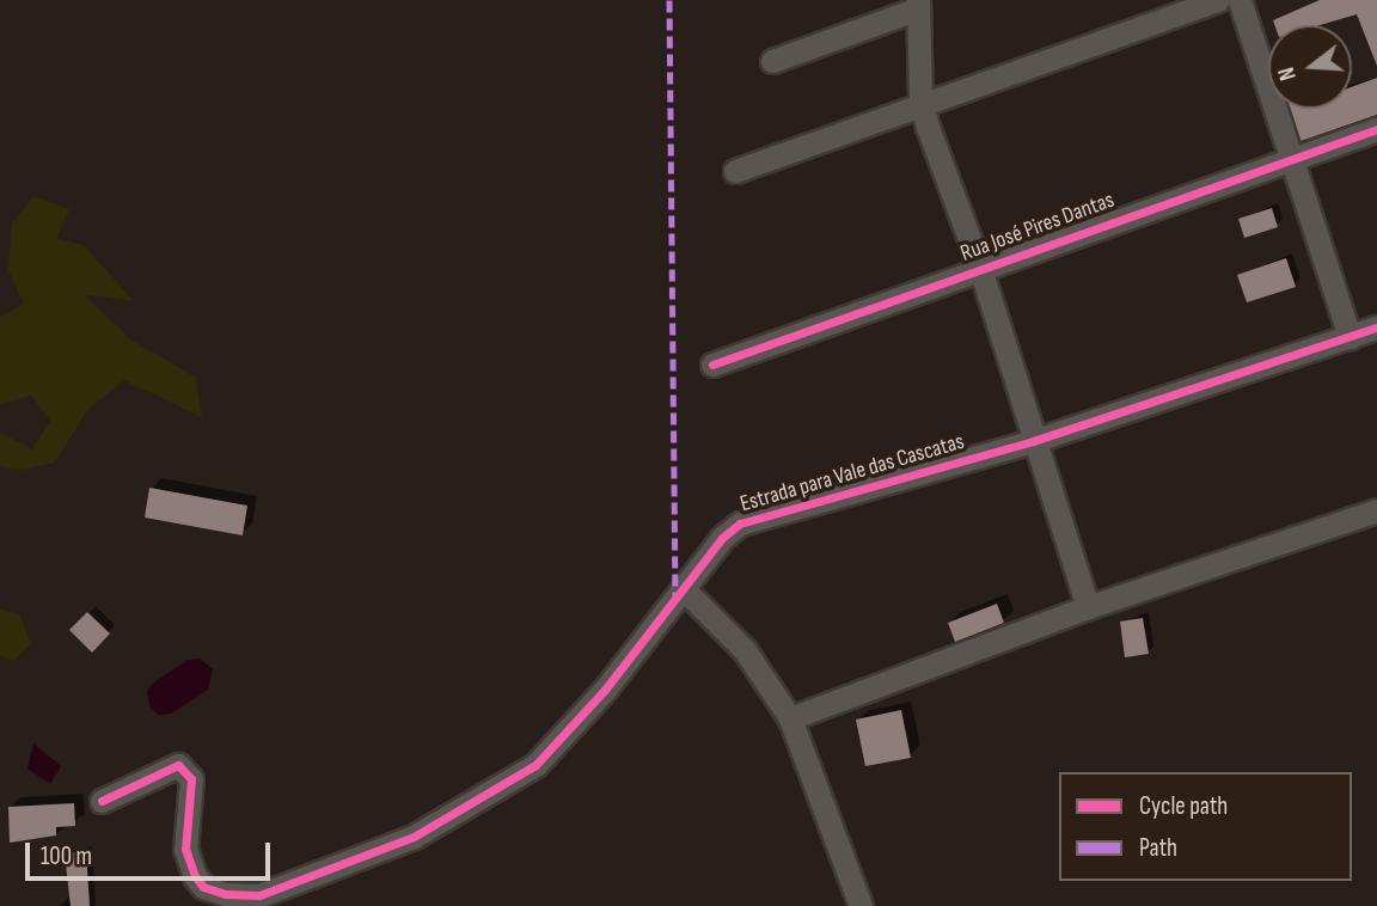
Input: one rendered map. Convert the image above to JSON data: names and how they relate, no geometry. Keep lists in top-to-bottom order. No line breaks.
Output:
{"streets":{"street":["Rua José Pires Dantas","Estrada para Vale das Cascatas"]},"legend":["Cycle path","Path"],"scale_bar":"100 m","north":"left"}
